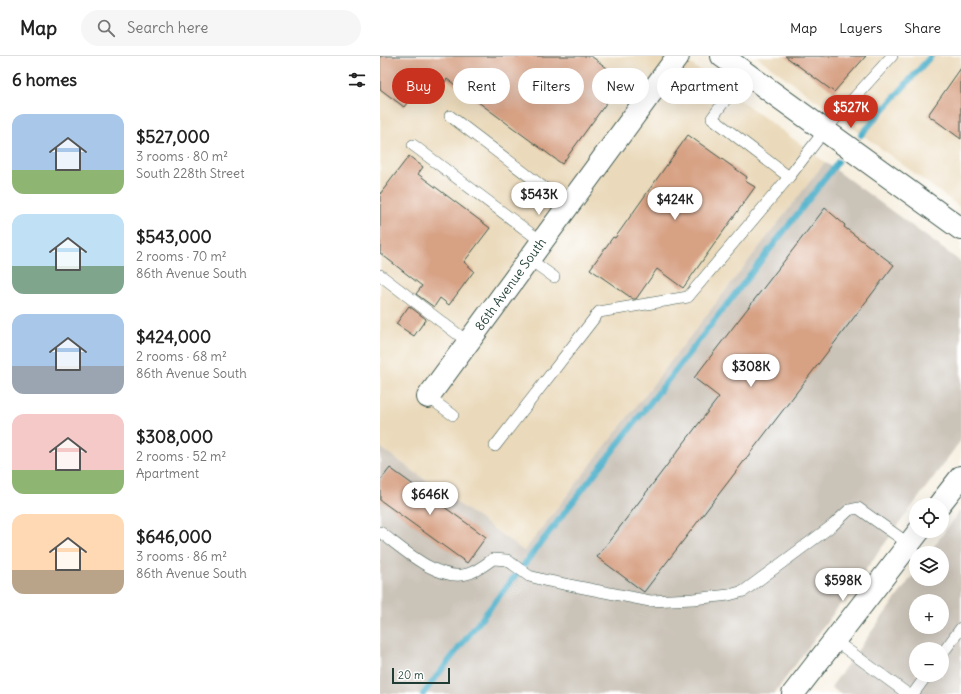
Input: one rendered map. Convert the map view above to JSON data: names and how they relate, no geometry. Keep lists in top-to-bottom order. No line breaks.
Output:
{"streets":{"street":["86th Avenue South"]},"scale_bar":"20 m","page":{"header":"Map","search":"Search here","nav":["Map","Layers","Share"],"heading":"6 homes","chip":["Buy","Rent","Filters","New","Apartment"],"price":["$527K","$543K","$424K","$308K","$646K","$598K"],"list":[{"name":"$527,000","note":"3 rooms · 80 m² · South 228th Street"},{"name":"$543,000","note":"2 rooms · 70 m² · 86th Avenue South"},{"name":"$424,000","note":"2 rooms · 68 m² · 86th Avenue South"},{"name":"$308,000","note":"2 rooms · 52 m² · Apartment"},{"name":"$646,000","note":"3 rooms · 86 m² · 86th Avenue South"}],"map_buttons":["+","−"],"scale":"20 m"}}
